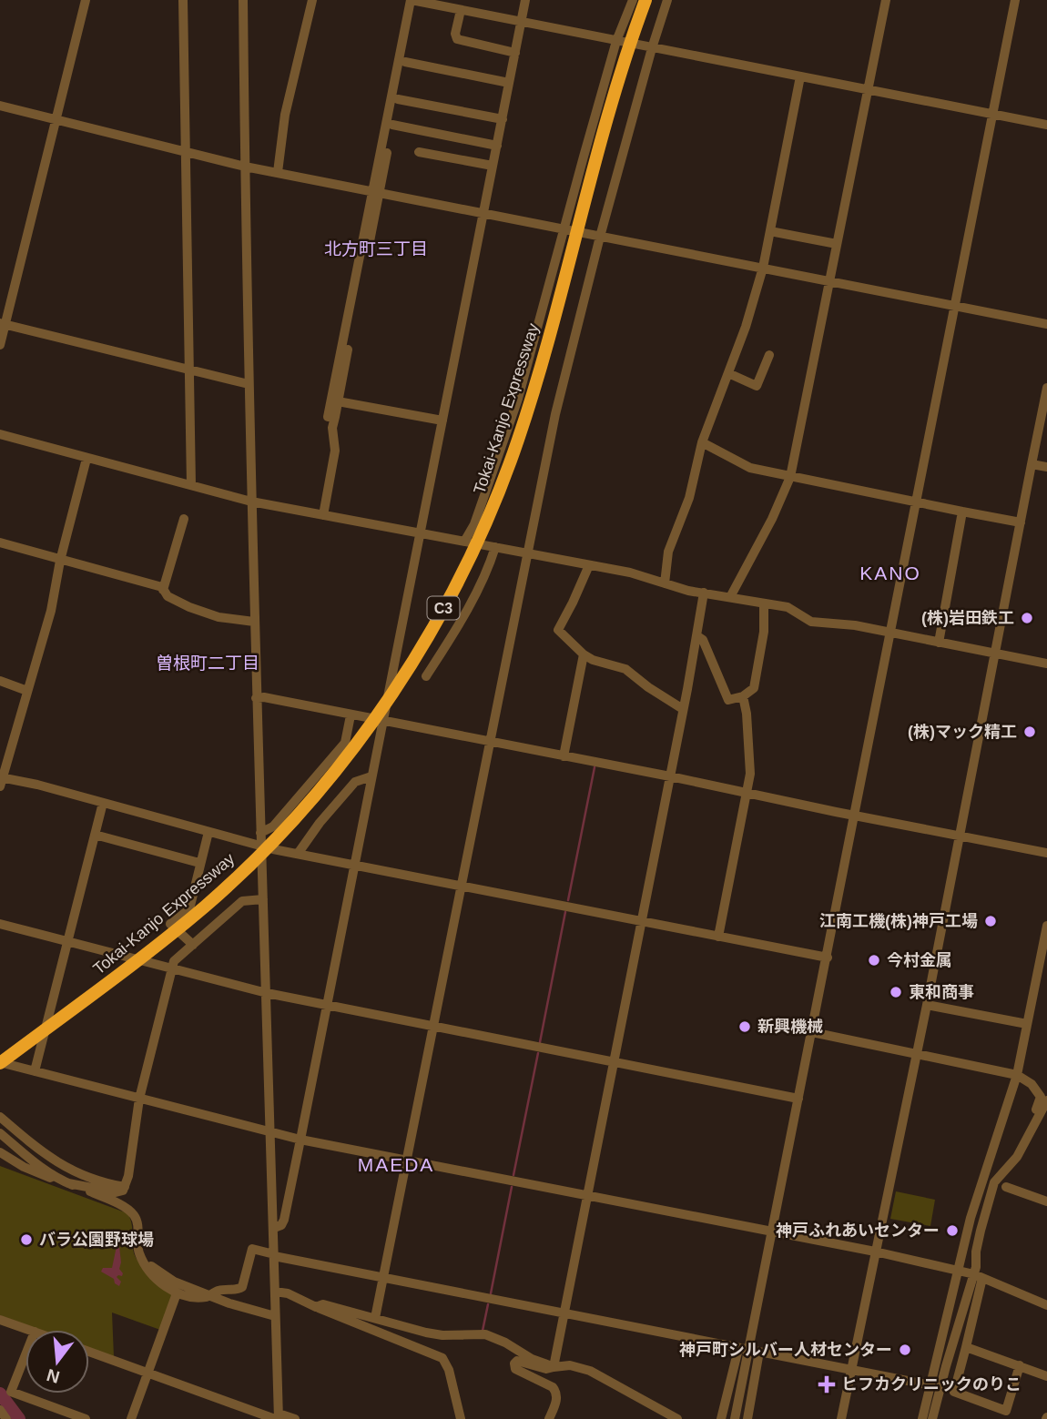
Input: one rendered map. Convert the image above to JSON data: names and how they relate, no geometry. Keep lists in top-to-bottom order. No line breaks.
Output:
{"streets":{"highway":["Tokai-Kanjo Expressway","C3"]},"districts":["北方町三丁目","KANO","曽根町二丁目","MAEDA"],"places":{"other":["(株)岩田鉄工","(株)マック精工","江南工機(株)神戸工場","今村金属","東和商事","新興機械","神戸ふれあいセンター","バラ公園野球場","神戸町シルバー人材センター"],"health":["ヒフカクリニックのりこ"]},"north":"bottom"}
